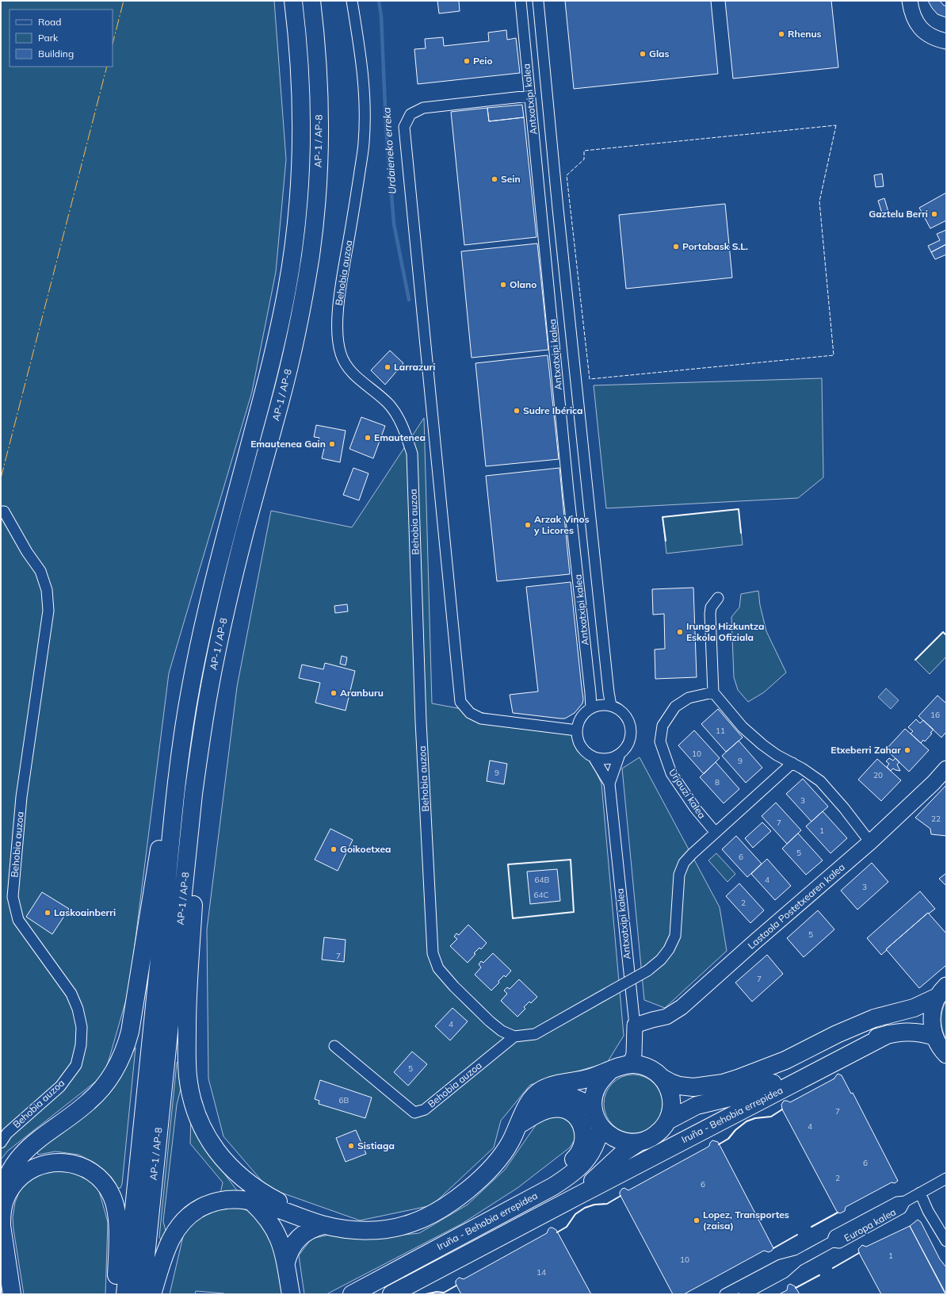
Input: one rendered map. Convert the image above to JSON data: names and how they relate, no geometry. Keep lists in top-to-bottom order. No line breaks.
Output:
{"streets":{"highway":["AP-1 / AP-8","Iruña - Behobia errepidea"],"street":["Antxotxipi kalea","Behobia auzoa","Urjauzi kalea","Lastaola Postetxearen kalea","Europa kalea"]},"crossings":[["Antxotxipi kalea","Lastaola Postetxearen kalea"],["Antxotxipi kalea","Iruña - Behobia errepidea"]],"water":["Urdaieneko erreka"],"places":["Rhenus","Glas","Peio","Sein","Gaztelu Berri","Portabask S.L.","Olano","Larrazuri","Sudre Ibérica","Emautenea","Emautenea Gain","Arzak Vinos y Licores","Irungo Hizkuntza Eskola Ofiziala","Aranburu","Etxeberri Zahar","Goikoetxea","Laskoainberri","Sistiaga","Lopez, Transportes (zaisa)"],"house_numbers":["16","11","10","9","9","20","8","3","22","7","1","5","6","64B","4","3","64C","2","5","7","7","4","5","6B","7","4","6","2","6","1","10","14"],"legend":["Road","Park","Building"]}
